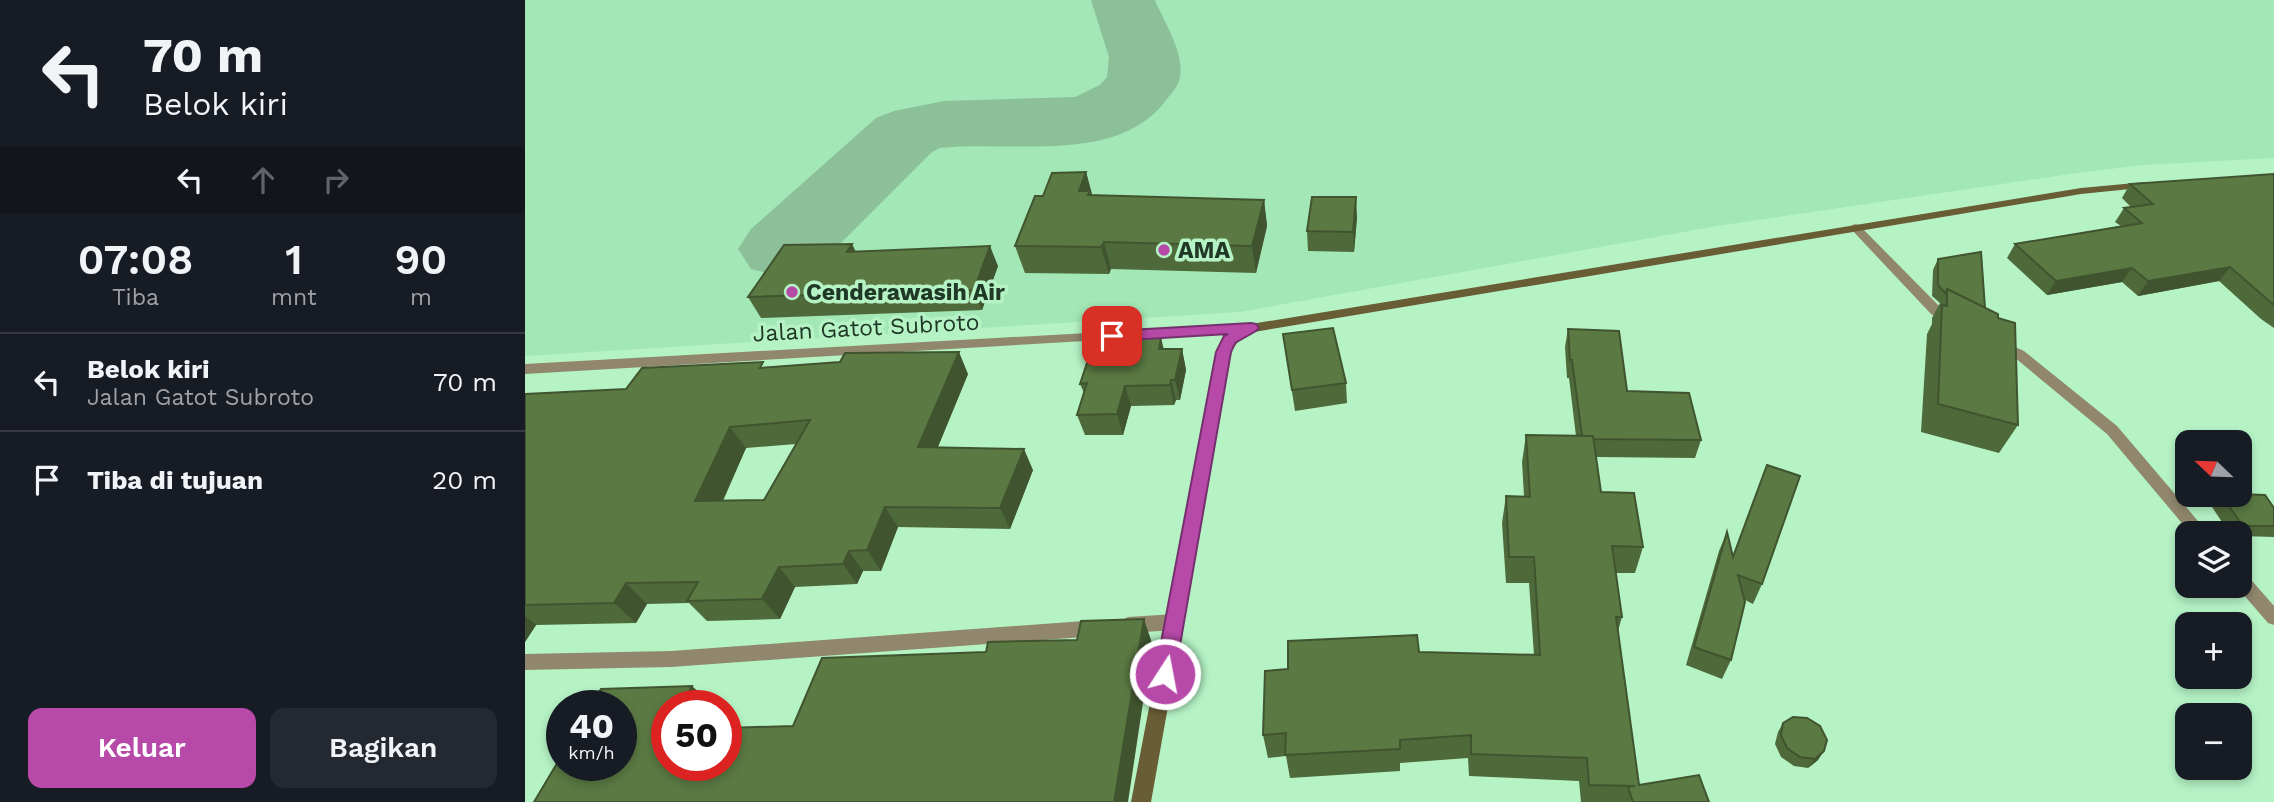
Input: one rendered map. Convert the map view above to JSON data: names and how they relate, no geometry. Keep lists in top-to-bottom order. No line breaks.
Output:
{"streets":{"street":["Jalan Gatot Subroto"]},"places":["AMA","Cenderawasih Air"],"north":"top left","page":{"turn":["70 m","Belok kiri"],"eta":["07:08","Tiba","1","mnt","90","m"],"list":[{"name":"Belok kiri","note":"Jalan Gatot Subroto","value":"70 m"},{"name":"Tiba di tujuan","value":"20 m"}],"map_buttons":["+","−"],"speed":"40 km/h","limit":"50","buttons":["Keluar","Bagikan"]}}
